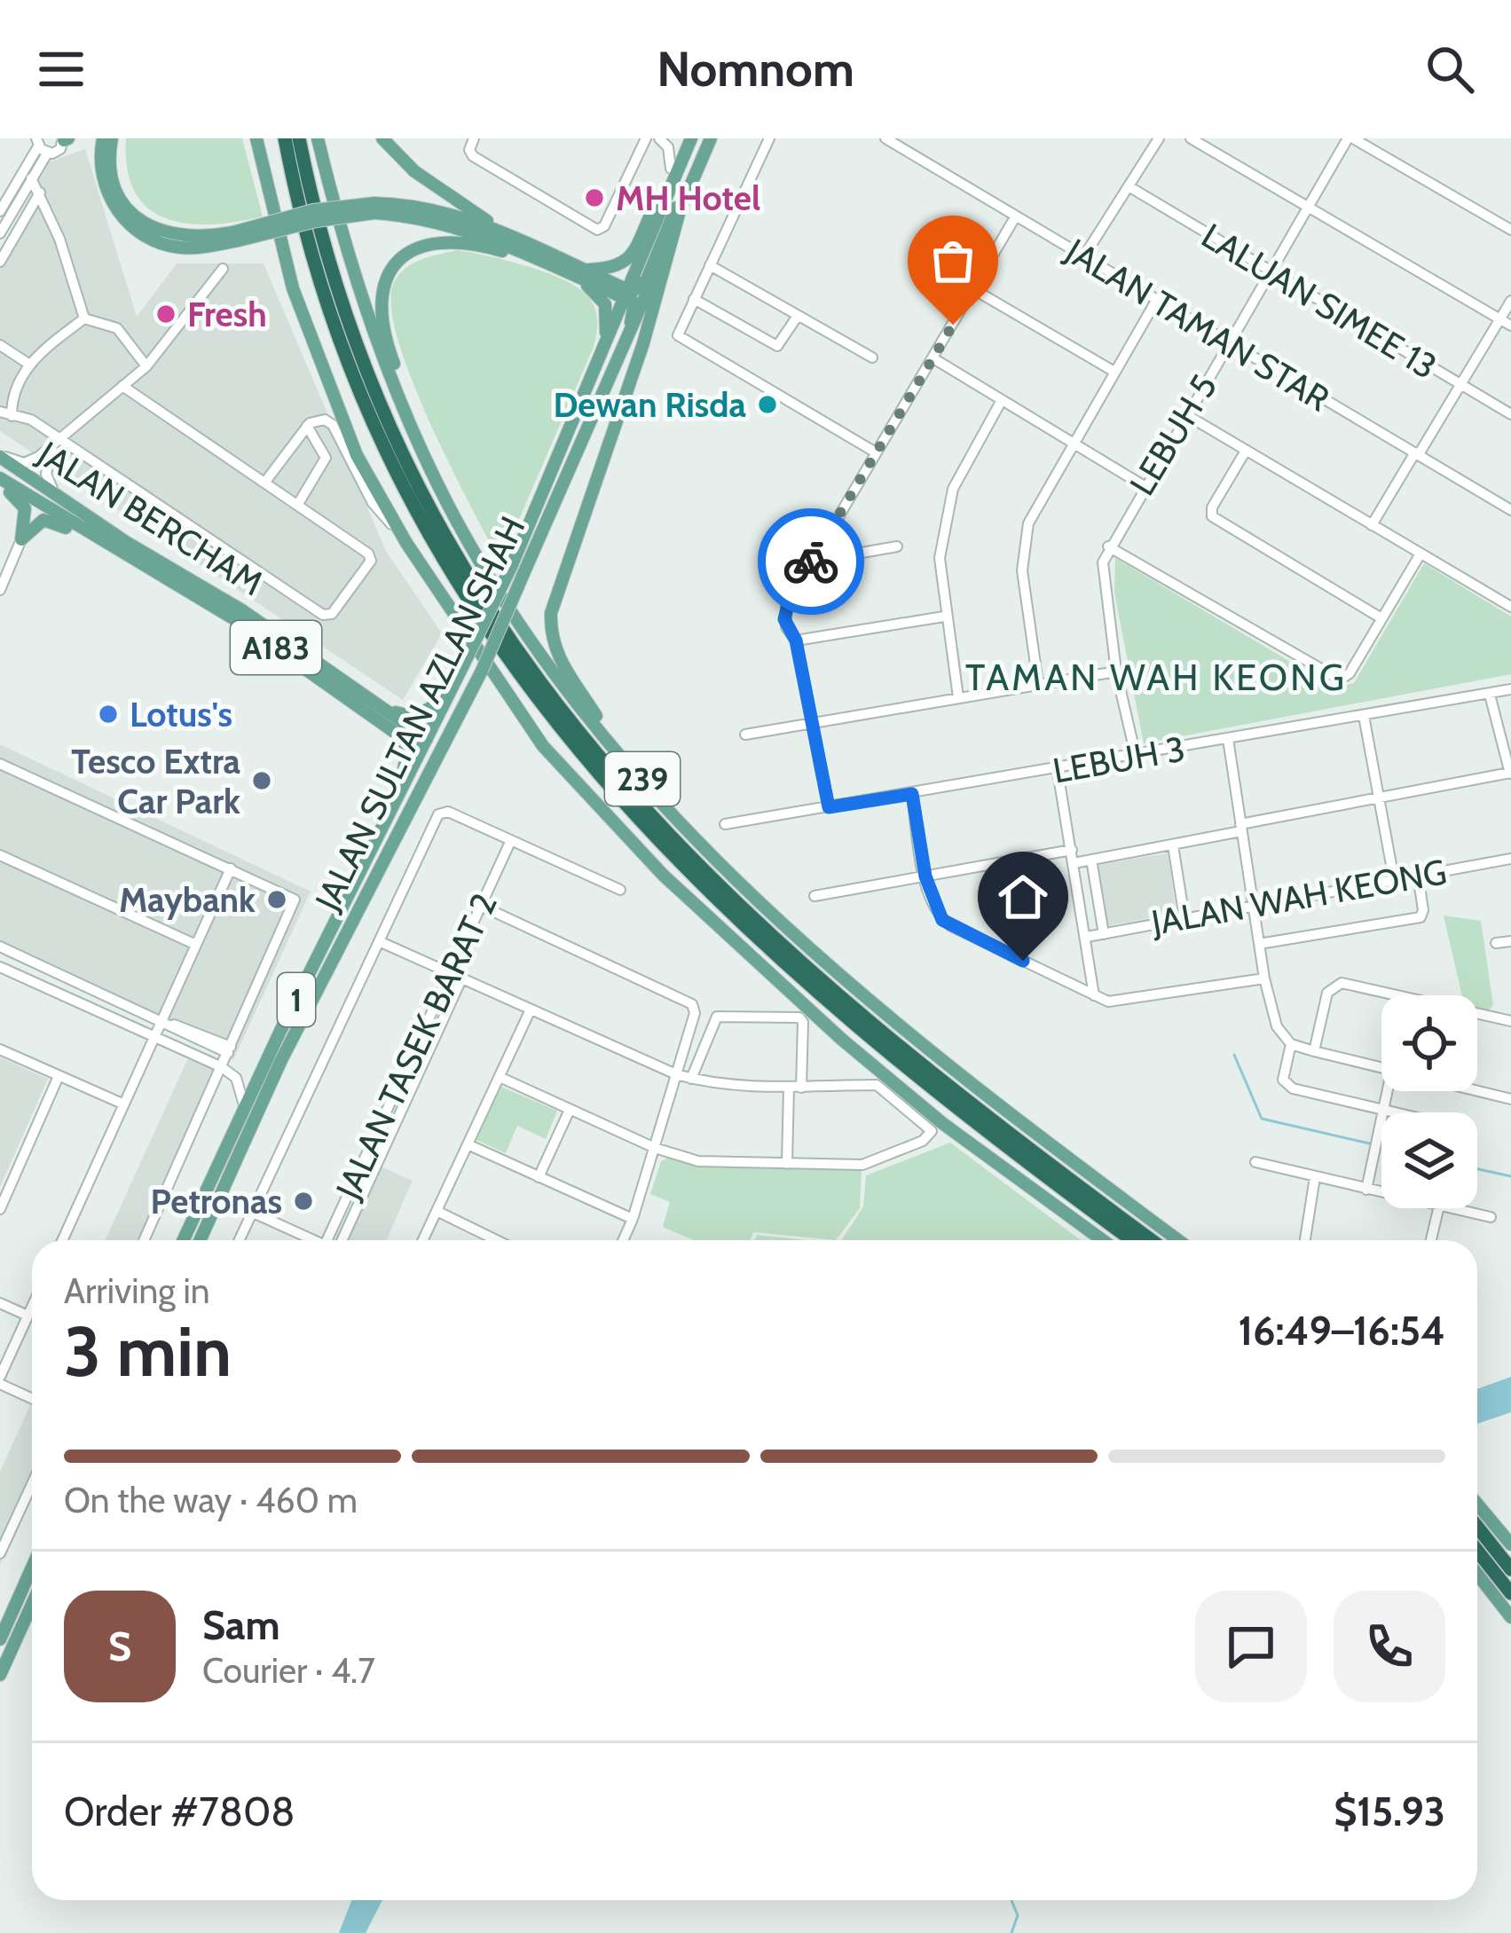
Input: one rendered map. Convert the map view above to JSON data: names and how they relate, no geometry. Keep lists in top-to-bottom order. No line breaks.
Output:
{"streets":{"main road":["JALAN BERCHAM","A183","JALAN SULTAN AZLAN SHAH","239","1"],"street":["LALUAN SIMEE 13","JALAN TAMAN STAR","LEBUH 5","LEBUH 3","JALAN WAH KEONG","JALAN TASEK BARAT 2"]},"crossings":[["LALUAN SIMEE 13","LEBUH 5"],["JALAN TAMAN STAR","LEBUH 5"],["LEBUH 5","LEBUH 3"],["JALAN BERCHAM","JALAN SULTAN AZLAN SHAH"]],"districts":["TAMAN WAH KEONG"],"places":["MH Hotel","Fresh","Dewan Risda","Lotus's","Tesco Extra Car Park","Maybank","Petronas"],"page":{"header":"Nomnom","heading":["3 min","Arriving in","16:49–16:54"],"panel":["Sam","Courier · 4.7","Order #7808","$15.93"],"bar":"On the way · 460 m","round":"S"}}
